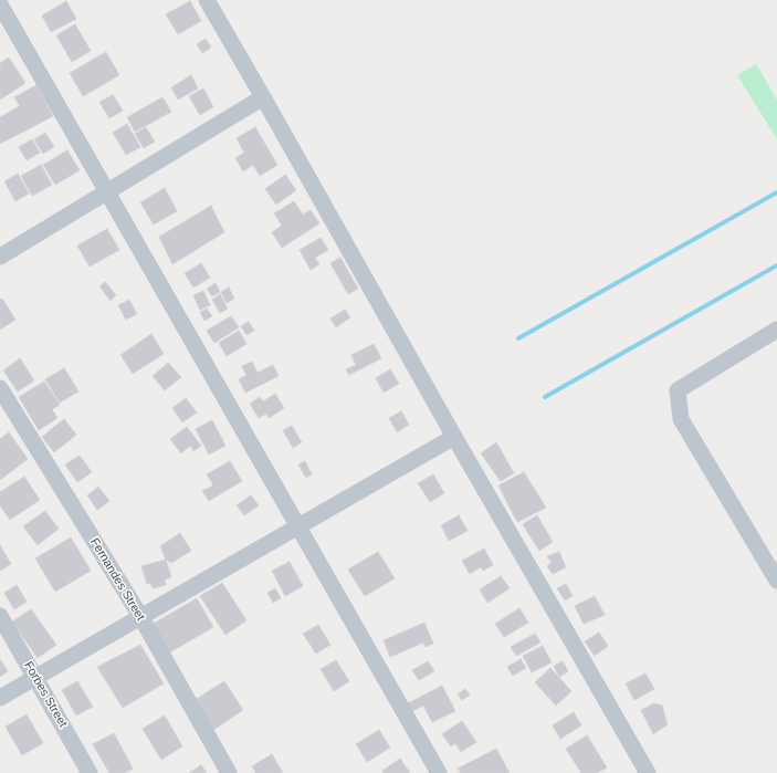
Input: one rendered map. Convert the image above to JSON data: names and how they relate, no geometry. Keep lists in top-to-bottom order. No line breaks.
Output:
{"streets":{"street":["Fernandes Street","Forbes Street"]}}
